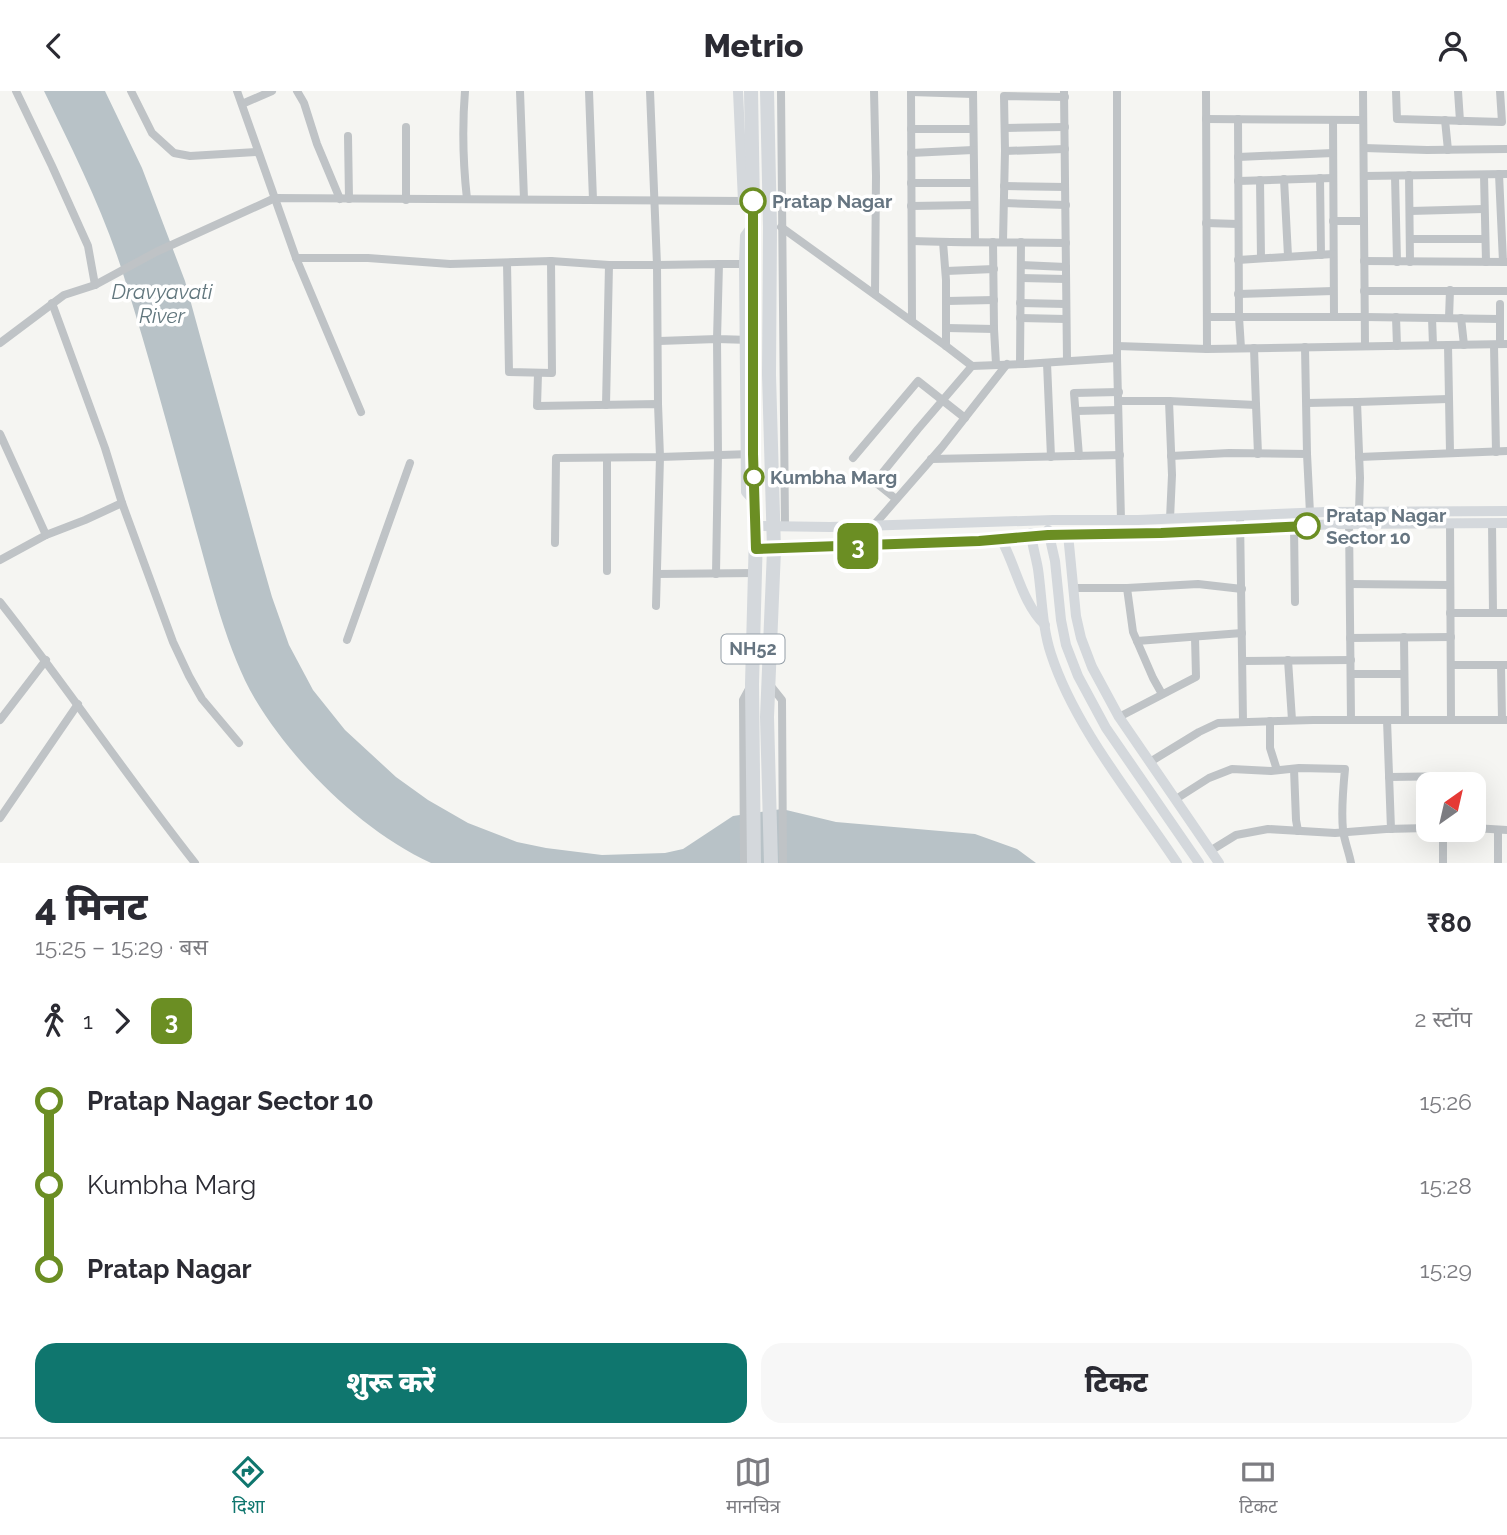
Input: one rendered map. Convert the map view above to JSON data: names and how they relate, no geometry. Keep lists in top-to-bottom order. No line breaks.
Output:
{"streets":{"highway":["NH52"]},"water":["Dravyavati River"],"places":["Pratap Nagar","Kumbha Marg","Pratap Nagar Sector 10"],"lines":["bus line 3"],"north":"top right","page":{"header":"Metrio","on_map":"3","heading":["4 मिनट","15:25 – 15:29 · बस","₹80"],"legs":["1","3","2 स्टॉप"],"list":[{"name":"Pratap Nagar Sector 10","value":"15:26"},{"name":"Kumbha Marg","value":"15:28"},{"name":"Pratap Nagar","value":"15:29"}],"buttons":["शुरू करें","टिकट"],"tabs":["दिशा","मानचित्र","टिकट"]}}
